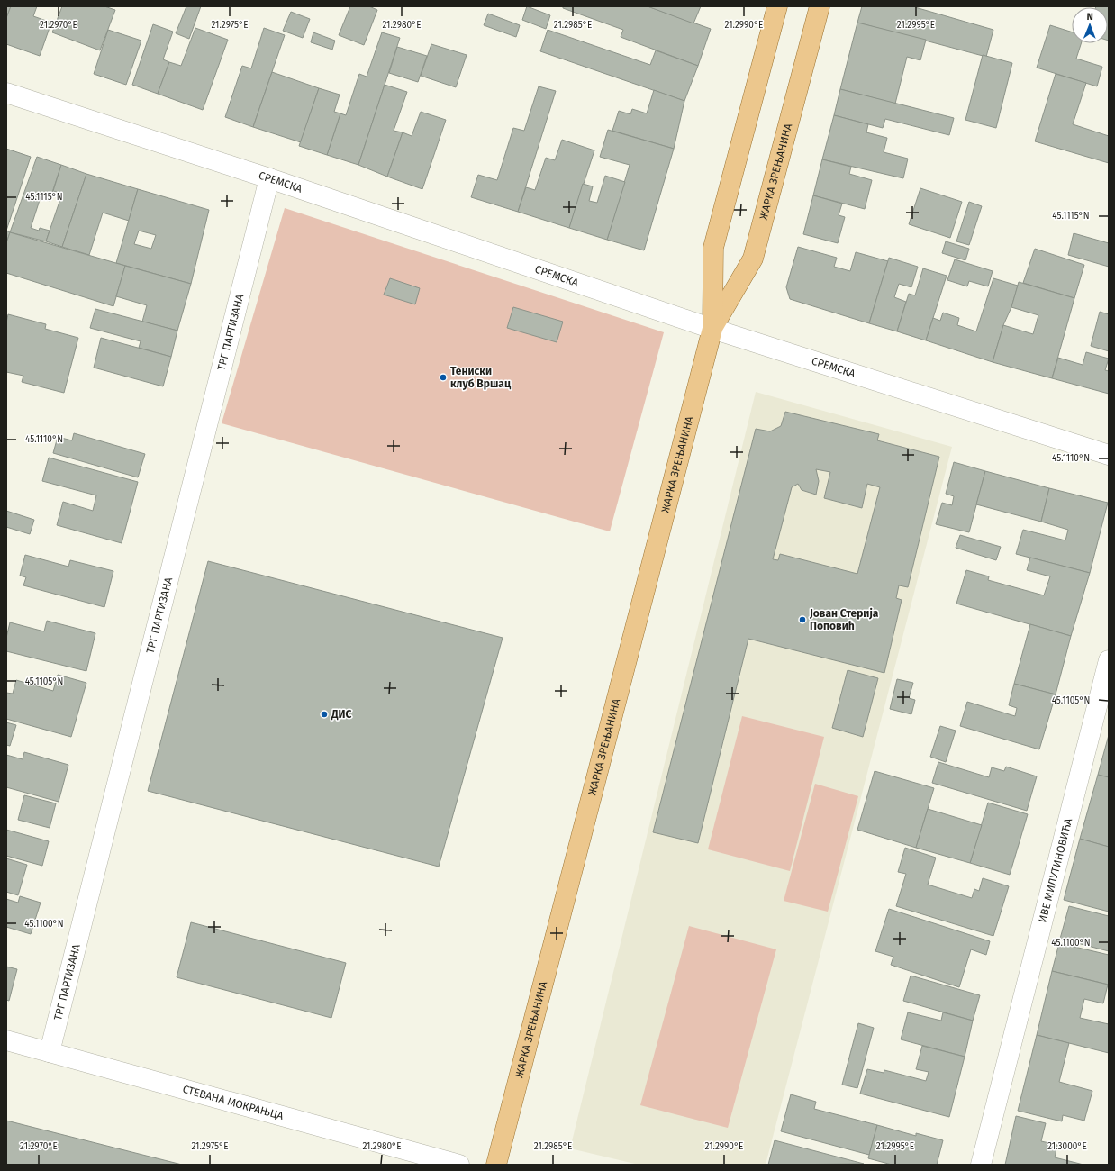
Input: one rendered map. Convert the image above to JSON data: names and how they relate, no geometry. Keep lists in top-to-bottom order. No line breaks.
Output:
{"streets":{"main road":["ЖАРКА ЗРЕЊАНИНА"],"street":["СРЕМСКА","ТРГ ПАРТИЗАНА","ИВЕ МИЛУТИНОВИЋА","СТЕВАНА МОКРАЊЦА"]},"crossings":[["ЖАРКА ЗРЕЊАНИНА","СРЕМСКА"],["СРЕМСКА","ТРГ ПАРТИЗАНА"],["ТРГ ПАРТИЗАНА","СТЕВАНА МОКРАЊЦА"]],"places":["Тениски клуб Вршац","Јован Стерија Поповић","ДИС"],"north":"top","coordinates":["21.2970°E","21.2975°E","21.2980°E","21.2985°E","21.2990°E","21.2995°E","45.1115°N","45.1110°N","45.1105°N","45.1100°N","21.3000°E"]}
